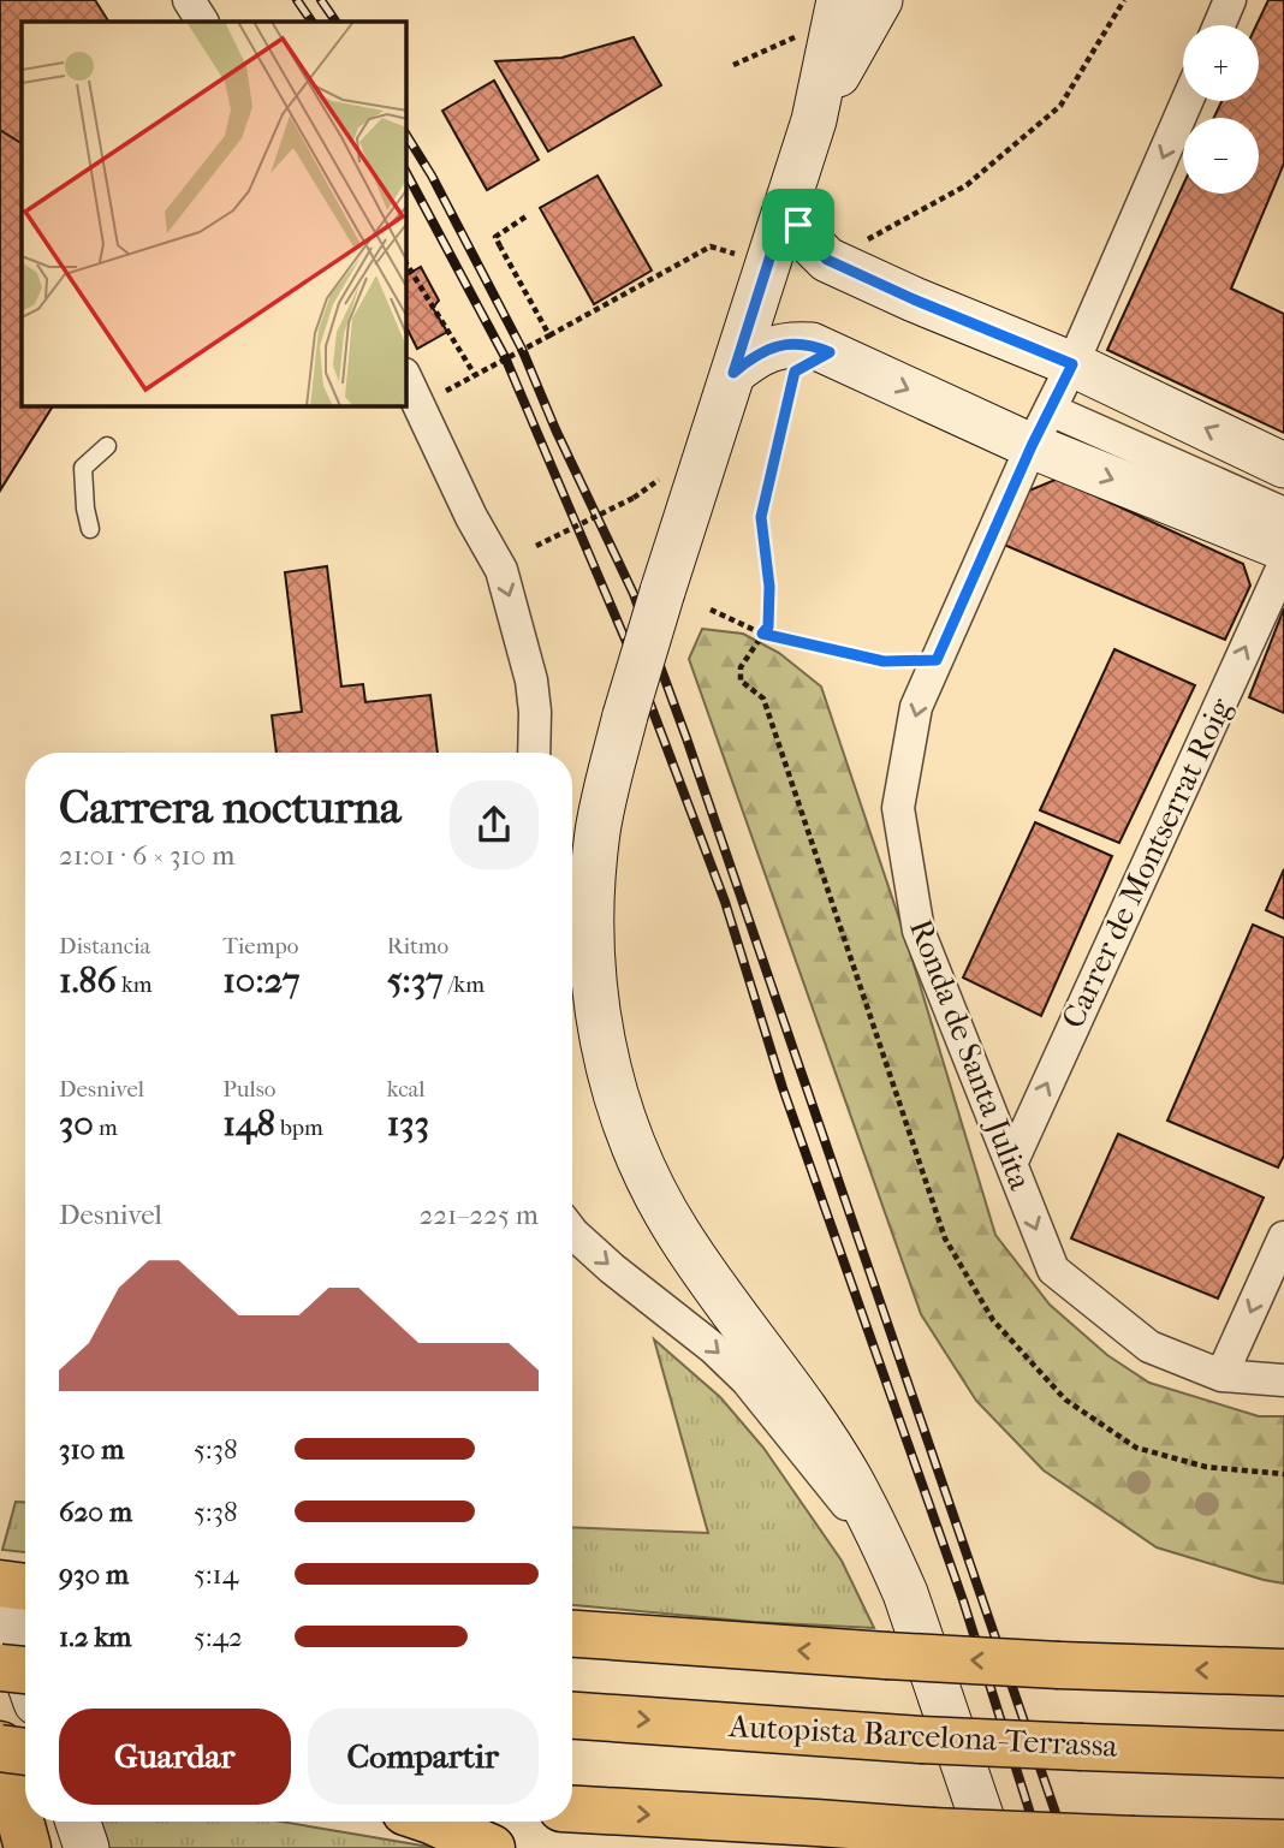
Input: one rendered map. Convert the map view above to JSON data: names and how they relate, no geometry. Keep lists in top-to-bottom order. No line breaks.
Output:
{"streets":{"highway":["Autopista Barcelona-Terrassa"],"street":["Carrer de Montserrat Roig","Ronda de Santa Julita"]},"crossings":[["Carrer de Montserrat Roig","Ronda de Santa Julita"]],"one_way":["Carrer de Montserrat Roig","Ronda de Santa Julita"],"page":{"map_buttons":["+","−"],"heading":["Carrera nocturna","21:01 · 6 × 310 m"],"stats":[["Distancia","1.86 km"],["Tiempo","10:27"],["Ritmo","5:37 /km"],["Desnivel","30 m"],["Pulso","148 bpm"],["kcal","133"]],"chart":["Desnivel","221–225 m"],"list":[{"name":"310 m","note":"5:38"},{"name":"620 m","note":"5:38"},{"name":"930 m","note":"5:14"},{"name":"1.2 km","note":"5:42"}],"buttons":["Guardar","Compartir"]}}
